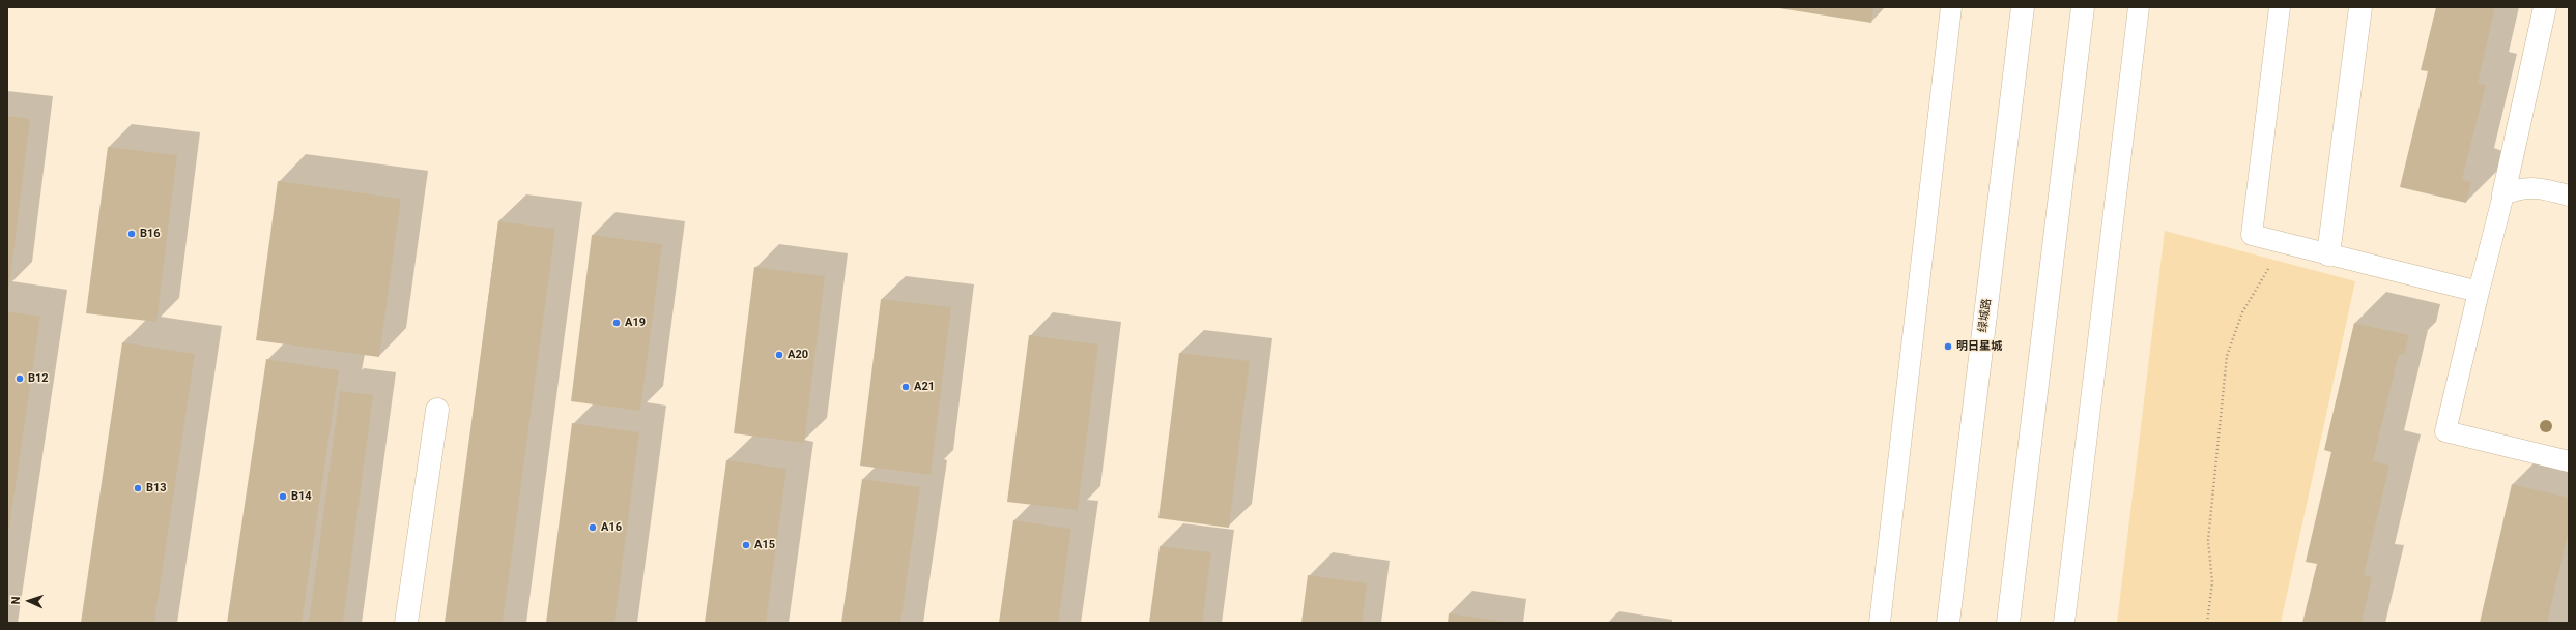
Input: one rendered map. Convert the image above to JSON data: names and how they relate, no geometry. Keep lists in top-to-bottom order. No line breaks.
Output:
{"streets":{"main road":["绿城路"]},"places":["B16","A19","明日星城","A20","B12","A21","B13","B14","A16","A15"],"north":"left"}
